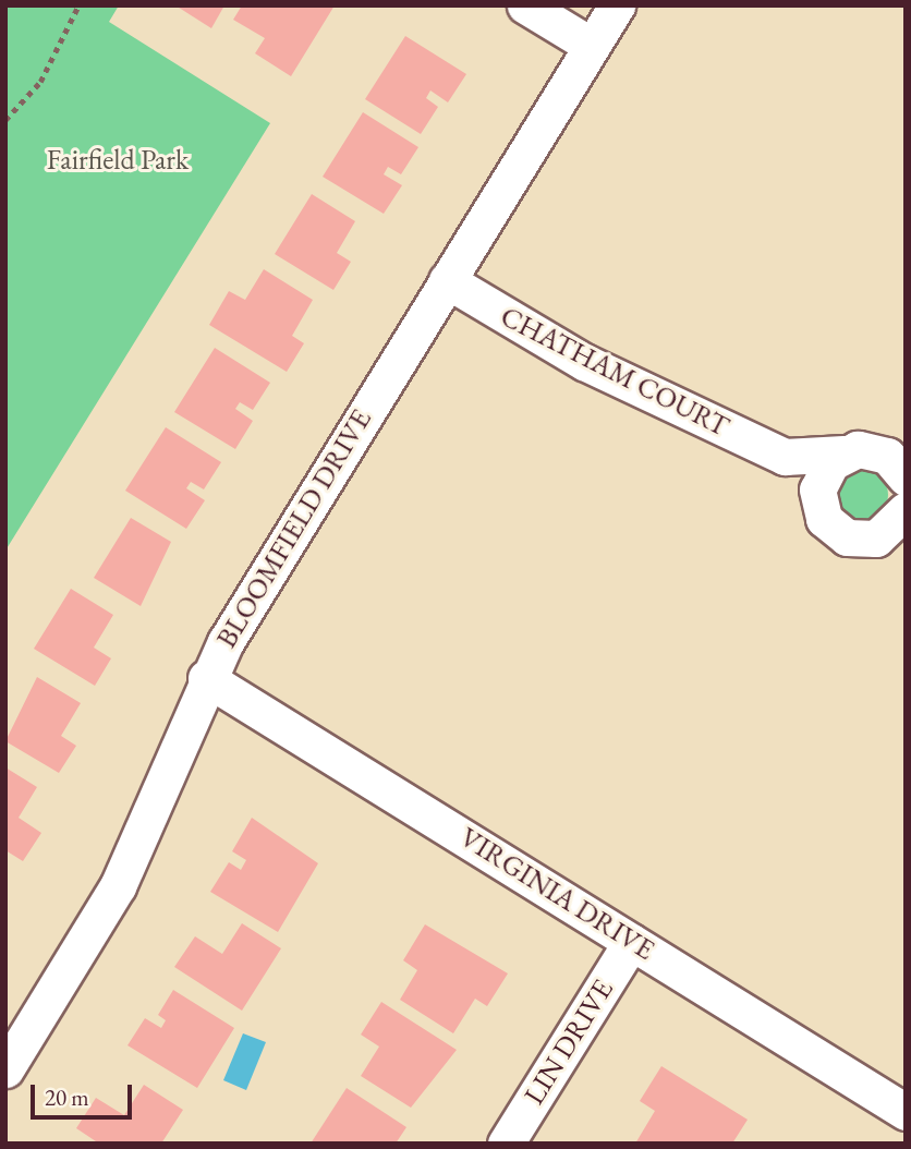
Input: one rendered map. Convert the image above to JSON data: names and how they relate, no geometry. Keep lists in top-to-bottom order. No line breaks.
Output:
{"streets":{"street":["CHATHAM COURT","BLOOMFIELD DRIVE","VIRGINIA DRIVE","LIN DRIVE"]},"crossings":[["CHATHAM COURT","BLOOMFIELD DRIVE"],["BLOOMFIELD DRIVE","VIRGINIA DRIVE"],["VIRGINIA DRIVE","LIN DRIVE"]],"parks":["Fairfield Park"],"scale_bar":"20 m"}
